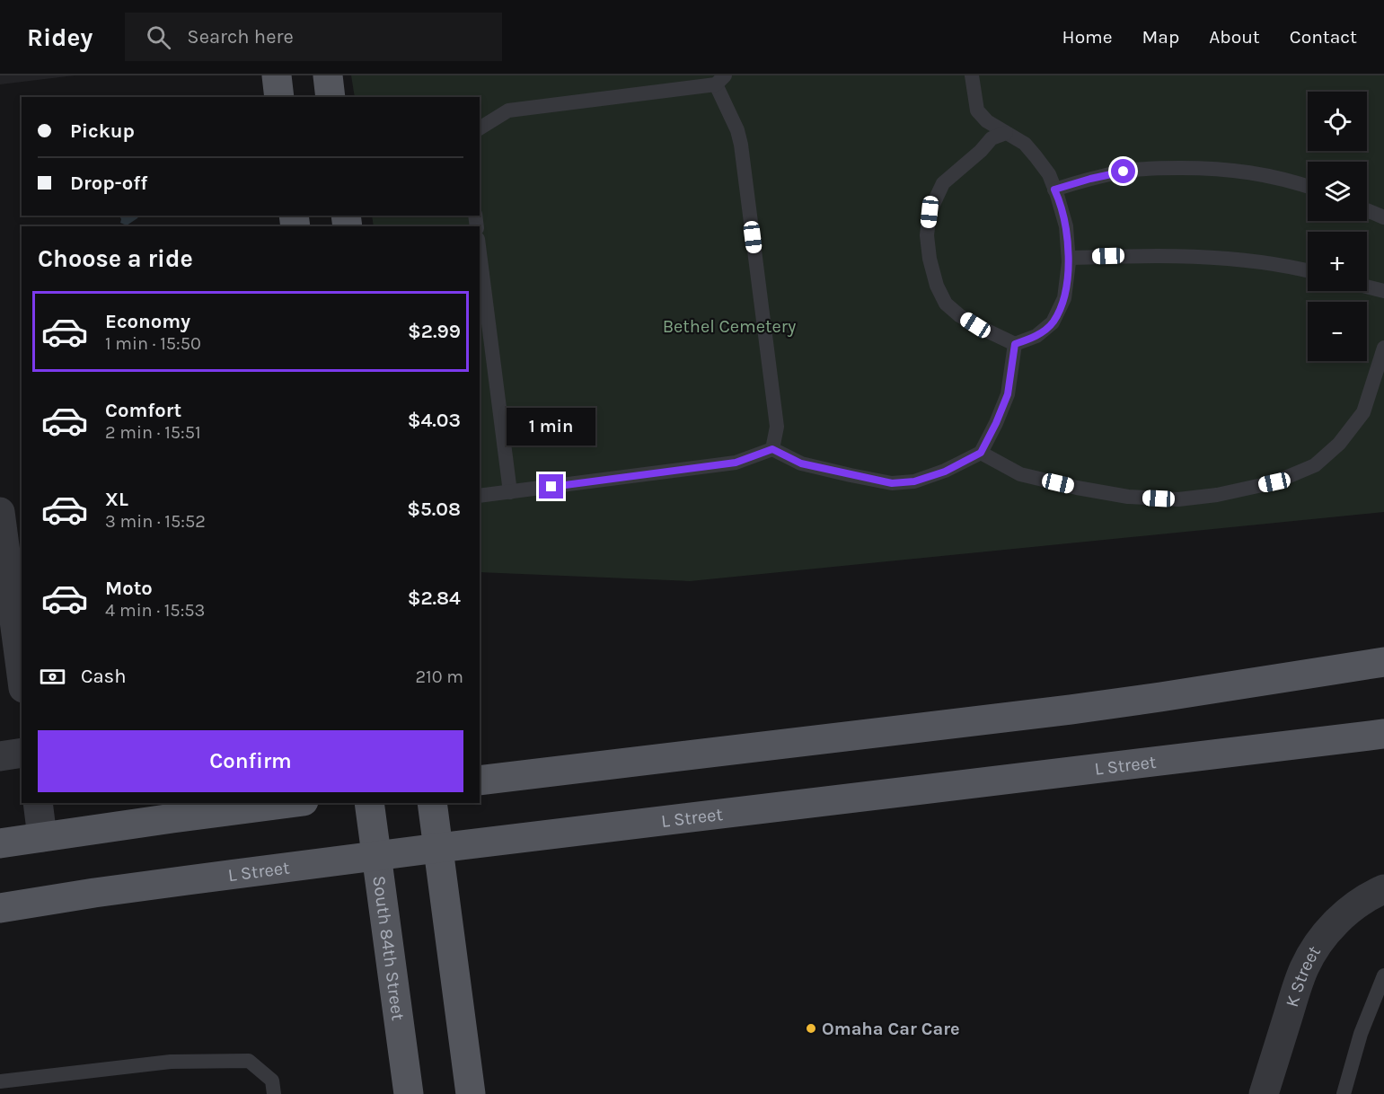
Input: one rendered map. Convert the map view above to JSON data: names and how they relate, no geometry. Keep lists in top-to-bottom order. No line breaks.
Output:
{"streets":{"main road":["L Street","South 84th Street"],"street":["K Street"]},"crossings":[["L Street","South 84th Street"]],"parks":["Bethel Cemetery"],"places":["Omaha Car Care"],"page":{"header":"Ridey","search":"Search here","nav":["Home","Map","About","Contact"],"map_buttons":["+","−"],"banner":["Pickup","Drop-off"],"heading":"Choose a ride","list":[{"name":"Economy","note":"1 min · 15:50","value":"$2.99"},{"name":"Comfort","note":"2 min · 15:51","value":"$4.03"},{"name":"XL","note":"3 min · 15:52","value":"$5.08"},{"name":"Moto","note":"4 min · 15:53","value":"$2.84"}],"bubble":"1 min","pay":["Cash","210 m"],"buttons":"Confirm"}}
